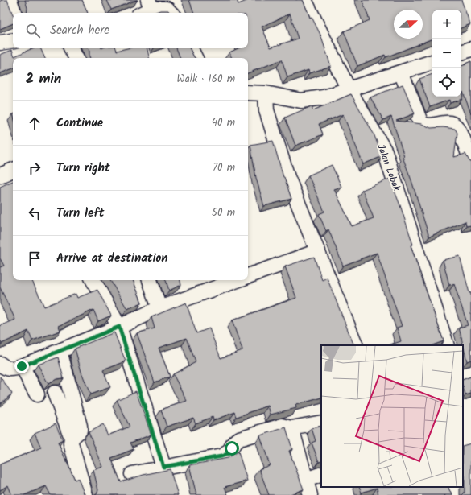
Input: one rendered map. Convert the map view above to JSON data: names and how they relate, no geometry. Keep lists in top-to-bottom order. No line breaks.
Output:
{"streets":{"street":["Jalan Lobak"]},"north":"right","page":{"map_buttons":["+","−"],"search":"Search here","heading":["2 min","Walk · 160 m"],"list":[["Continue","40 m"],["Turn right","70 m"],["Turn left","50 m"],"Arrive at destination"]}}
